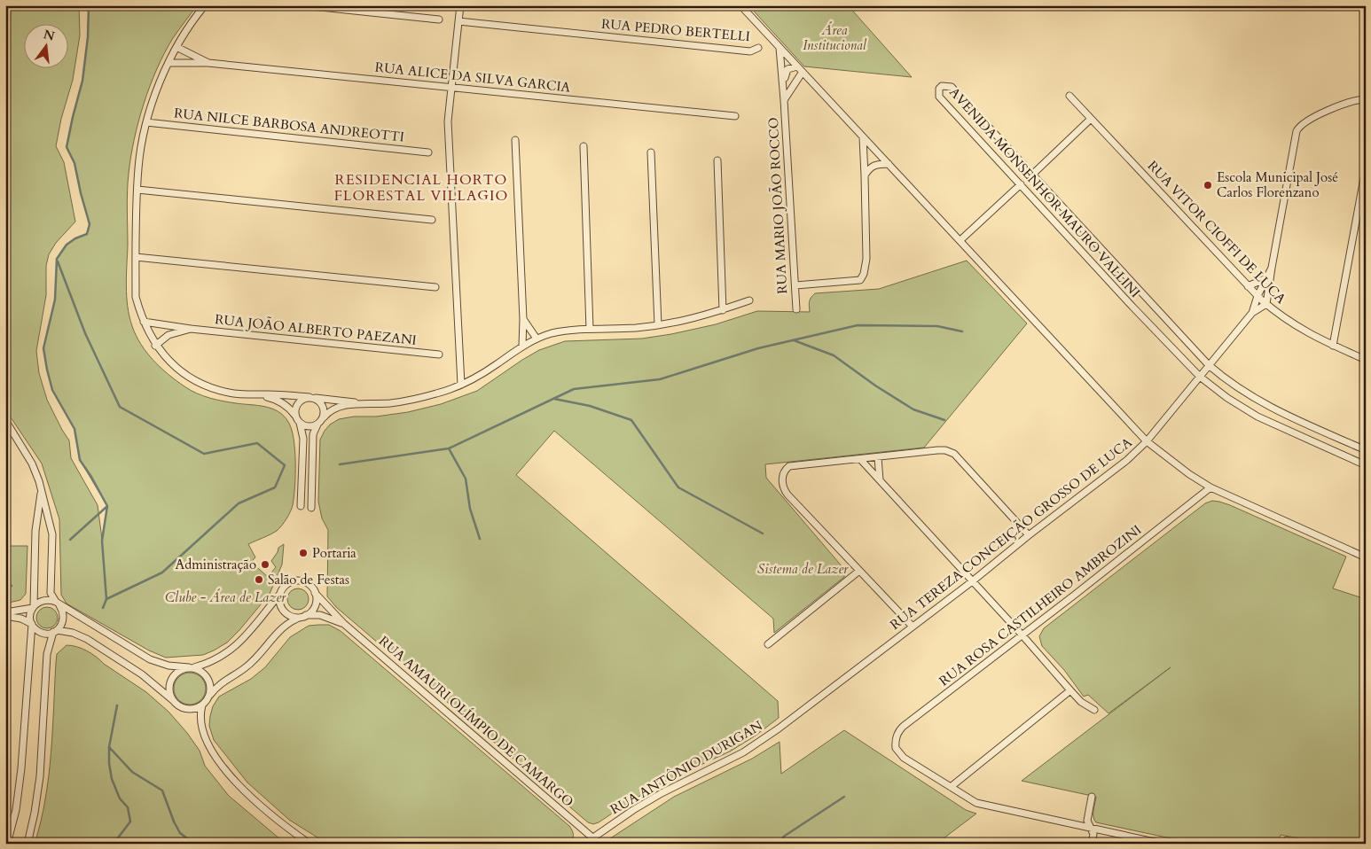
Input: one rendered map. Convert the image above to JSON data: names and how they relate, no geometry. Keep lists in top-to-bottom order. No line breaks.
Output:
{"streets":{"street":["RUA PEDRO BERTELLI","RUA ALICE DA SILVA GARCIA","RUA NILCE BARBOSA ANDREOTTI","AVENIDA MONSENHOR MAURO VALLINI","RUA MARIO JOÃO ROCCO","RUA VITOR CIOFFI DE LUCA","RUA JOÃO ALBERTO PAEZANI","RUA TEREZA CONCEIÇÃO GROSSO DE LUCA","RUA ROSA CASTILHEIRO AMBROZINI","RUA AMAURI OLÍMPIO DE CAMARGO","RUA ANTÔNIO DURIGAN"]},"crossings":[["AVENIDA MONSENHOR MAURO VALLINI","RUA TEREZA CONCEIÇÃO GROSSO DE LUCA"],["RUA VITOR CIOFFI DE LUCA","RUA TEREZA CONCEIÇÃO GROSSO DE LUCA"],["RUA TEREZA CONCEIÇÃO GROSSO DE LUCA","RUA ANTÔNIO DURIGAN"],["RUA AMAURI OLÍMPIO DE CAMARGO","RUA ANTÔNIO DURIGAN"]],"districts":["RESIDENCIAL HORTO FLORESTAL VILLAGIO"],"parks":["Área Institucional","Sistema de Lazer","Clube - Área de Lazer"],"places":["Escola Municipal José Carlos Florenzano","Portaria","Administração","Salão de Festas"],"north":"top"}
